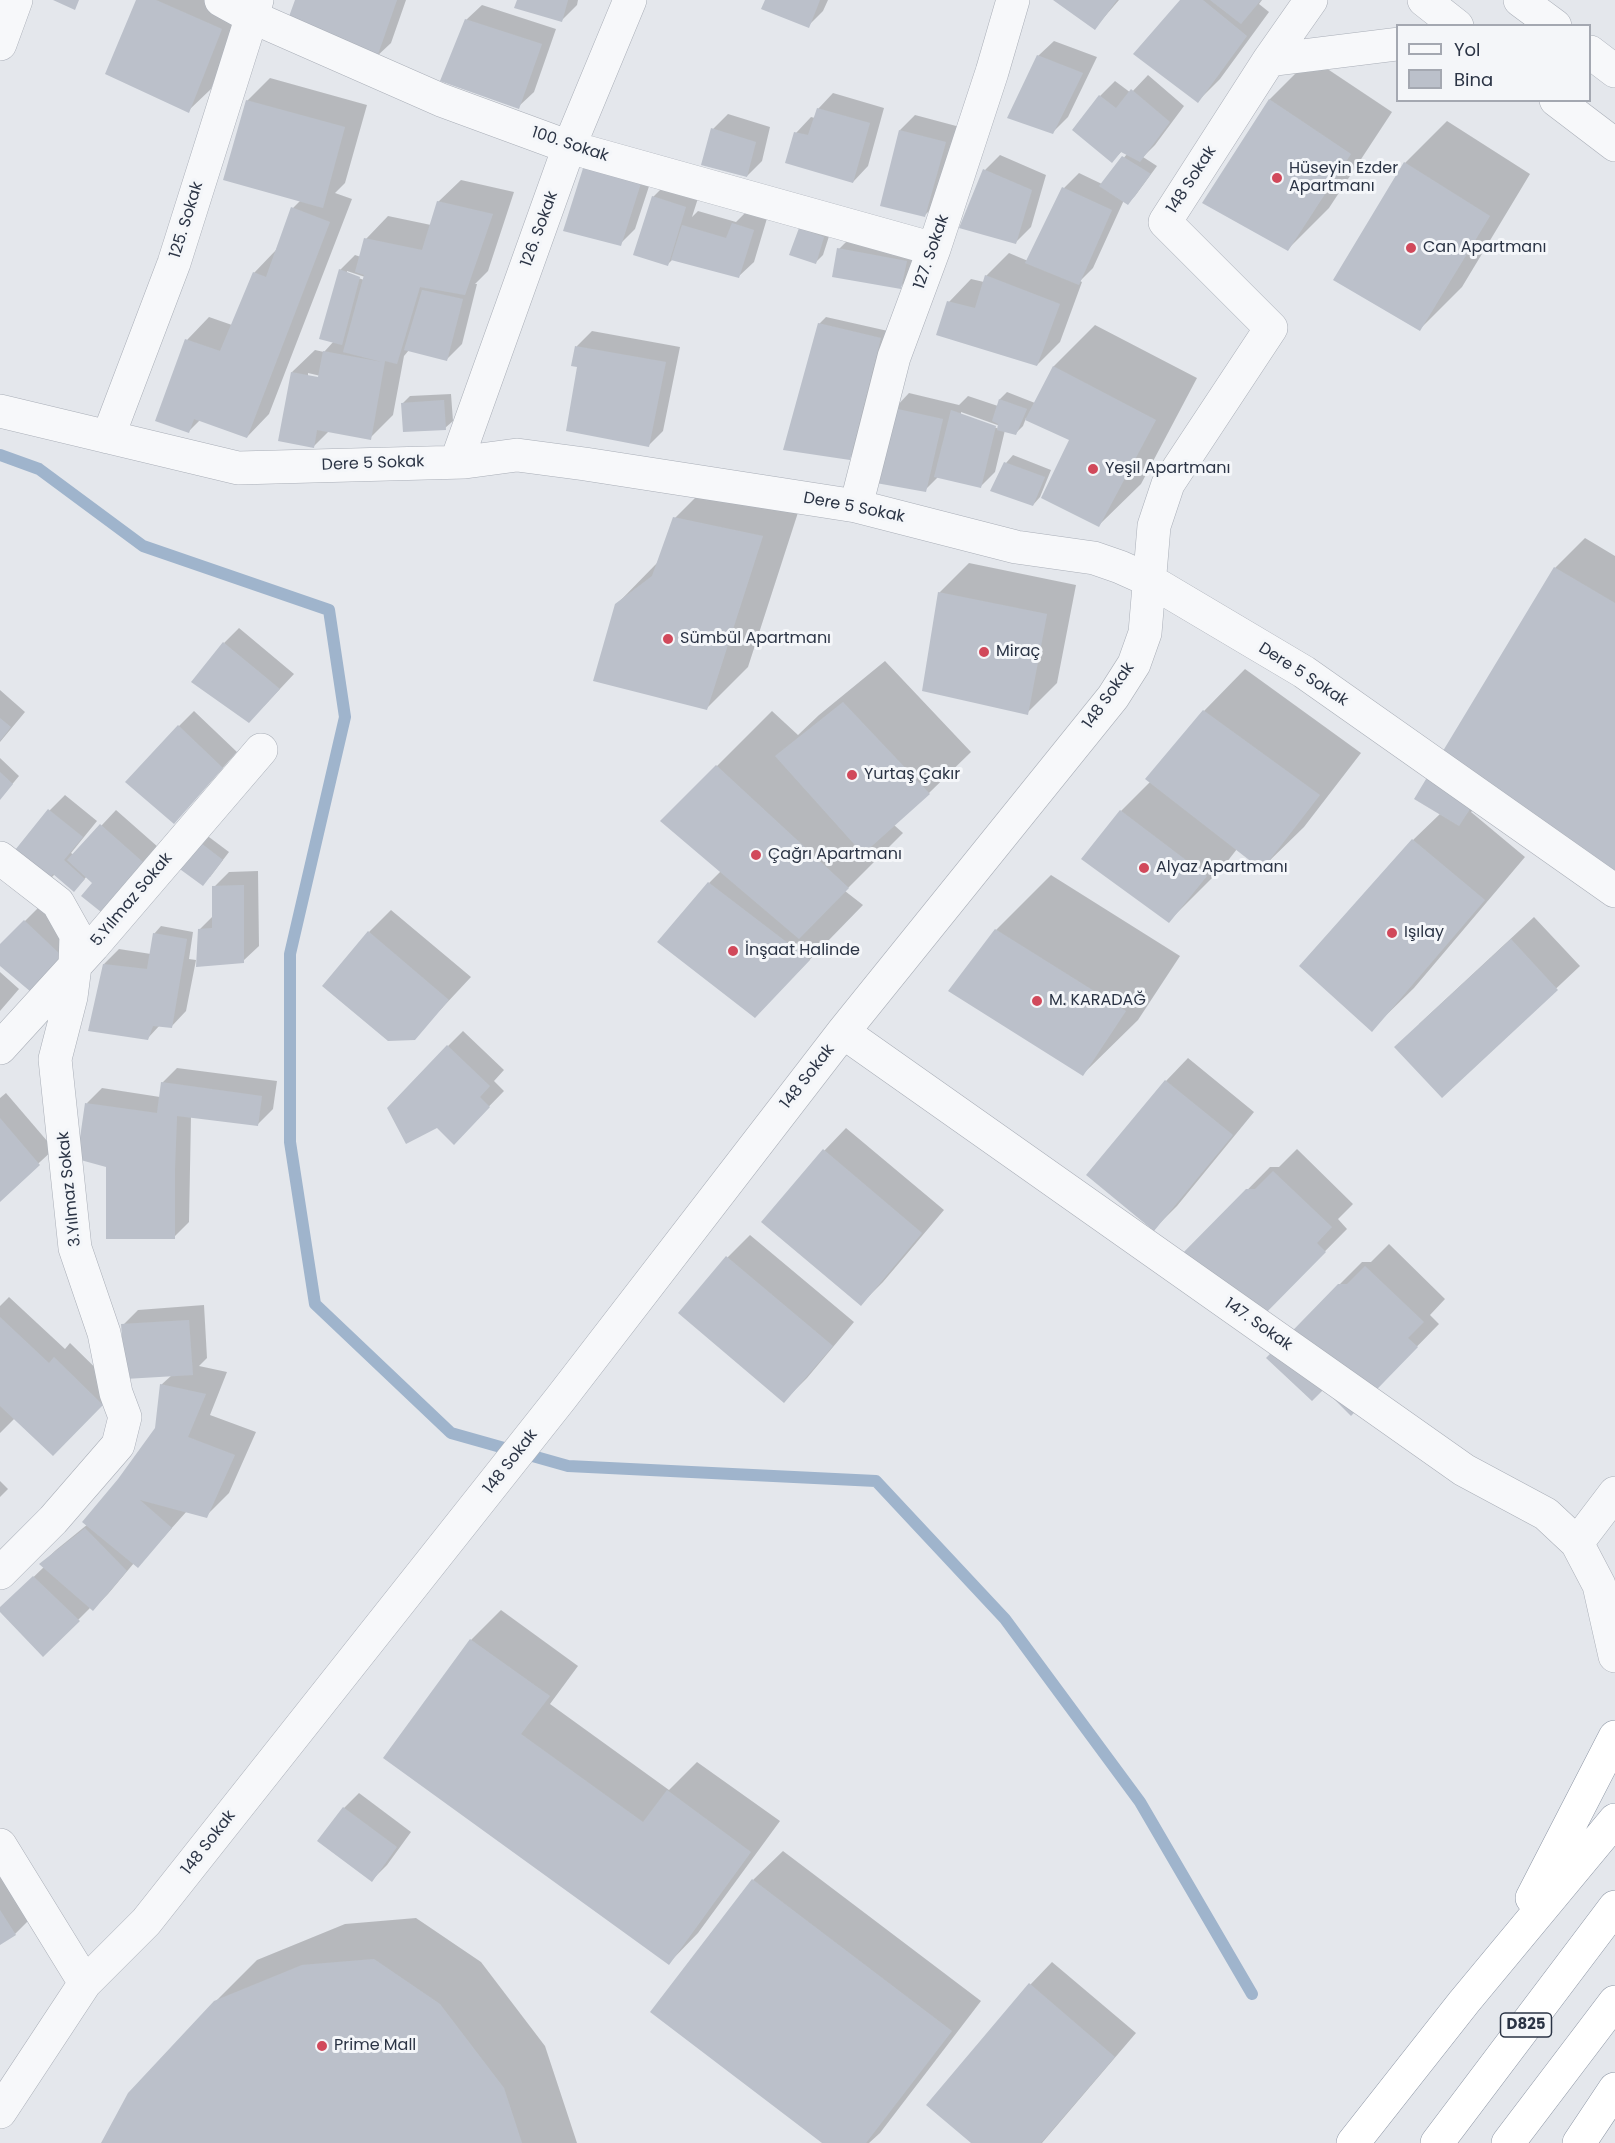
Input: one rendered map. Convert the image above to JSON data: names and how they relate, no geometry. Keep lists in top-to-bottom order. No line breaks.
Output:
{"streets":{"highway":["D825"],"street":["100. Sokak","148 Sokak","125. Sokak","126. Sokak","127. Sokak","Dere 5 Sokak","5.Yılmaz Sokak","3.Yılmaz Sokak","147. Sokak"]},"crossings":[["100. Sokak","125. Sokak"],["100. Sokak","126. Sokak"],["100. Sokak","127. Sokak"],["148 Sokak","Dere 5 Sokak"],["148 Sokak","147. Sokak"],["125. Sokak","Dere 5 Sokak"],["126. Sokak","Dere 5 Sokak"],["127. Sokak","Dere 5 Sokak"],["5.Yılmaz Sokak","3.Yılmaz Sokak"]],"places":["Hüseyin Ezder Apartmanı","Can Apartmanı","Yeşil Apartmanı","Sümbül Apartmanı","Miraç","Yurtaş Çakır","Çağrı Apartmanı","Alyaz Apartmanı","Işılay","İnşaat Halinde","M. KARADAĞ","Prime Mall"],"legend":["Yol","Bina"]}
